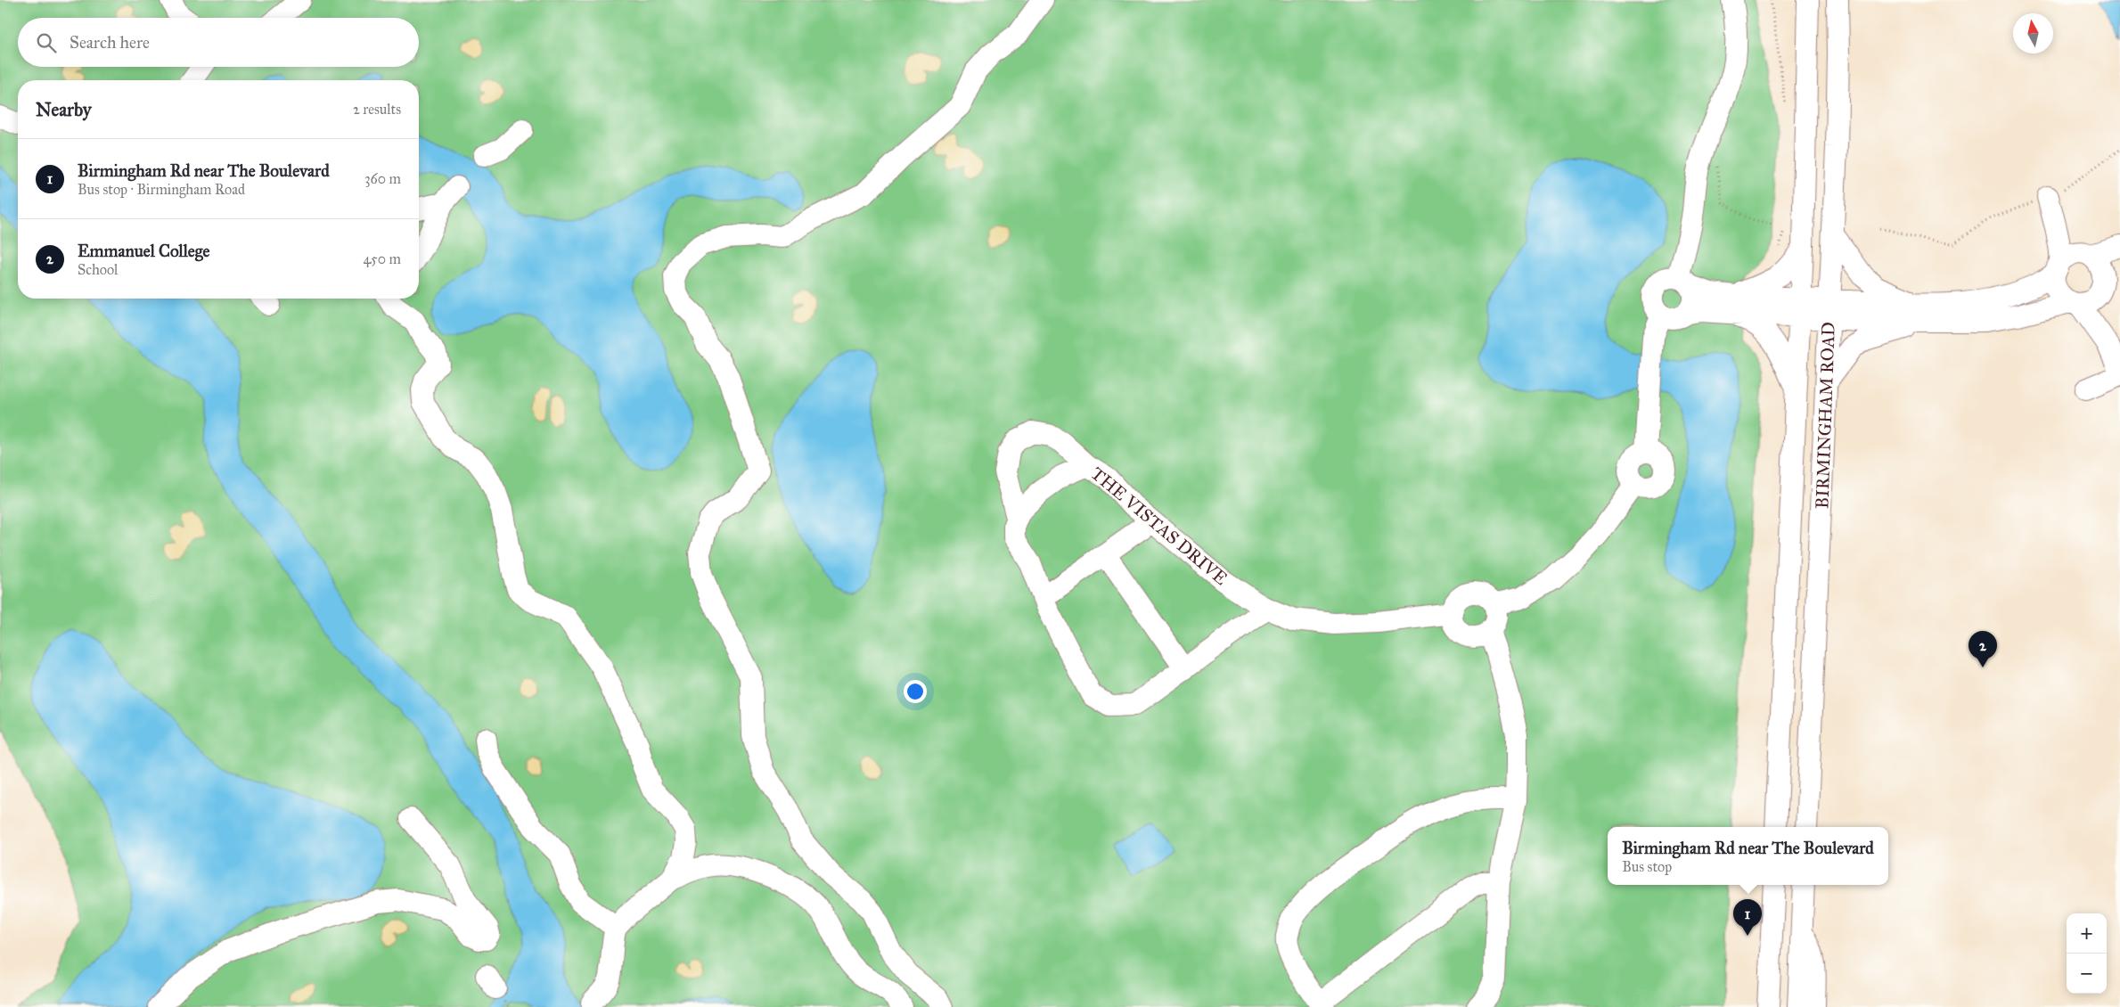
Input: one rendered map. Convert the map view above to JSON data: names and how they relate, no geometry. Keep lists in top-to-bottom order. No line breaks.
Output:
{"streets":{"street":["BIRMINGHAM ROAD","THE VISTAS DRIVE"]},"north":"top","page":{"search":"Search here","heading":["Nearby","2 results"],"list":[{"mark":"1","name":"Birmingham Rd near The Boulevard","note":"Bus stop · Birmingham Road","value":"360 m"},{"mark":"2","name":"Emmanuel College","note":"School","value":"450 m"}],"pins":["2","1"],"popup":["Birmingham Rd near The Boulevard","Bus stop"],"map_buttons":["+","−"]}}
